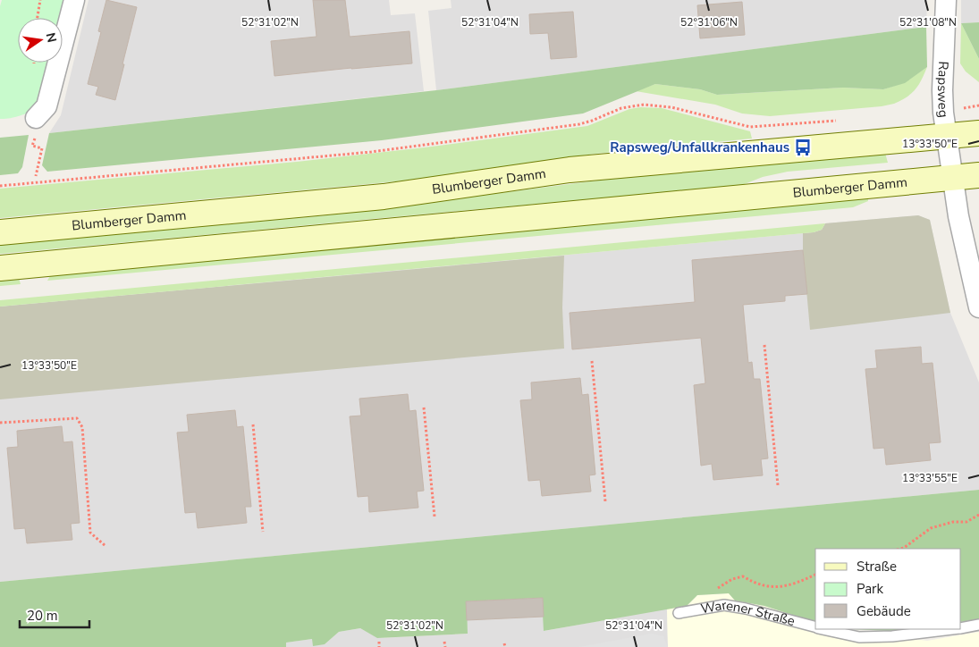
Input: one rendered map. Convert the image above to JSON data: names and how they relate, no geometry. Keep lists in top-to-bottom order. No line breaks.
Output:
{"streets":{"main road":["Blumberger Damm"],"street":["Rapsweg"],"lane":["Warener Straße"]},"crossings":[["Rapsweg","Blumberger Damm"]],"places":{"bus stop":["Rapsweg/Unfallkrankenhaus"]},"legend":["Straße","Park","Gebäude"],"scale_bar":"20 m","north":"right","coordinates":["52°31'02\"N","52°31'04\"N","52°31'06\"N","52°31'08\"N","13°33'50\"E","13°33'55\"E"]}
